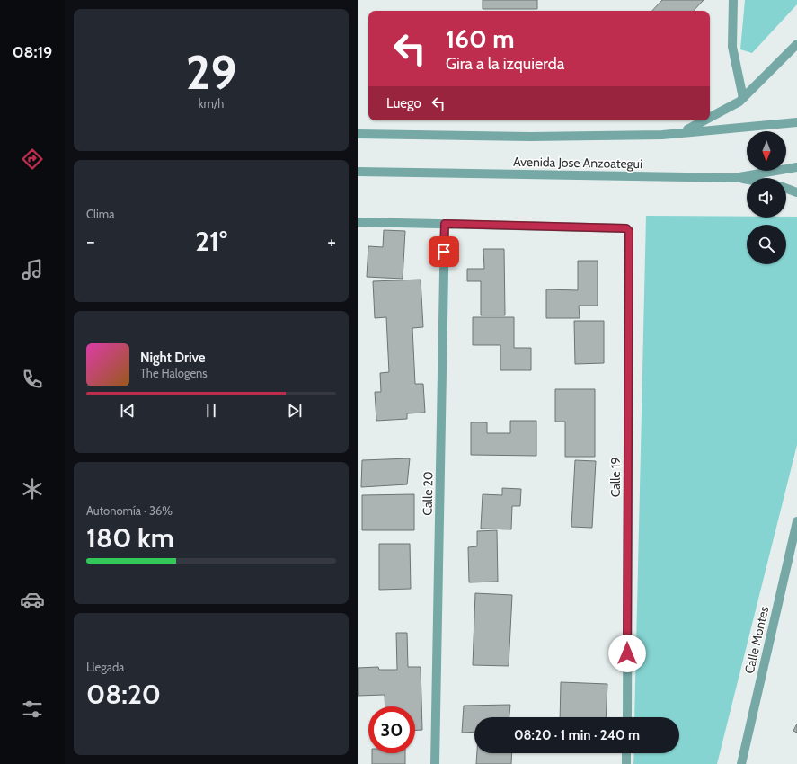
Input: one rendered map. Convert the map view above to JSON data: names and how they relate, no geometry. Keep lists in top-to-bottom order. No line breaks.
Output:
{"streets":{"street":["Avenida Jose Anzoategui","Calle 19","Calle 20","Calle Montes"]},"crossings":[["Calle 19","Calle 20"]],"north":"bottom","page":{"tabs":"08:19","tile":[["29","km/h"],"Clima",["Autonomía · 36%","180 km"],["Llegada","08:20"]],"turn":["160 m","Gira a la izquierda"],"then":"Luego","heat":["−","21°","+"],"song":["Night Drive","The Halogens"],"limit":"30","trip":"08:20 · 1 min · 240 m"}}
